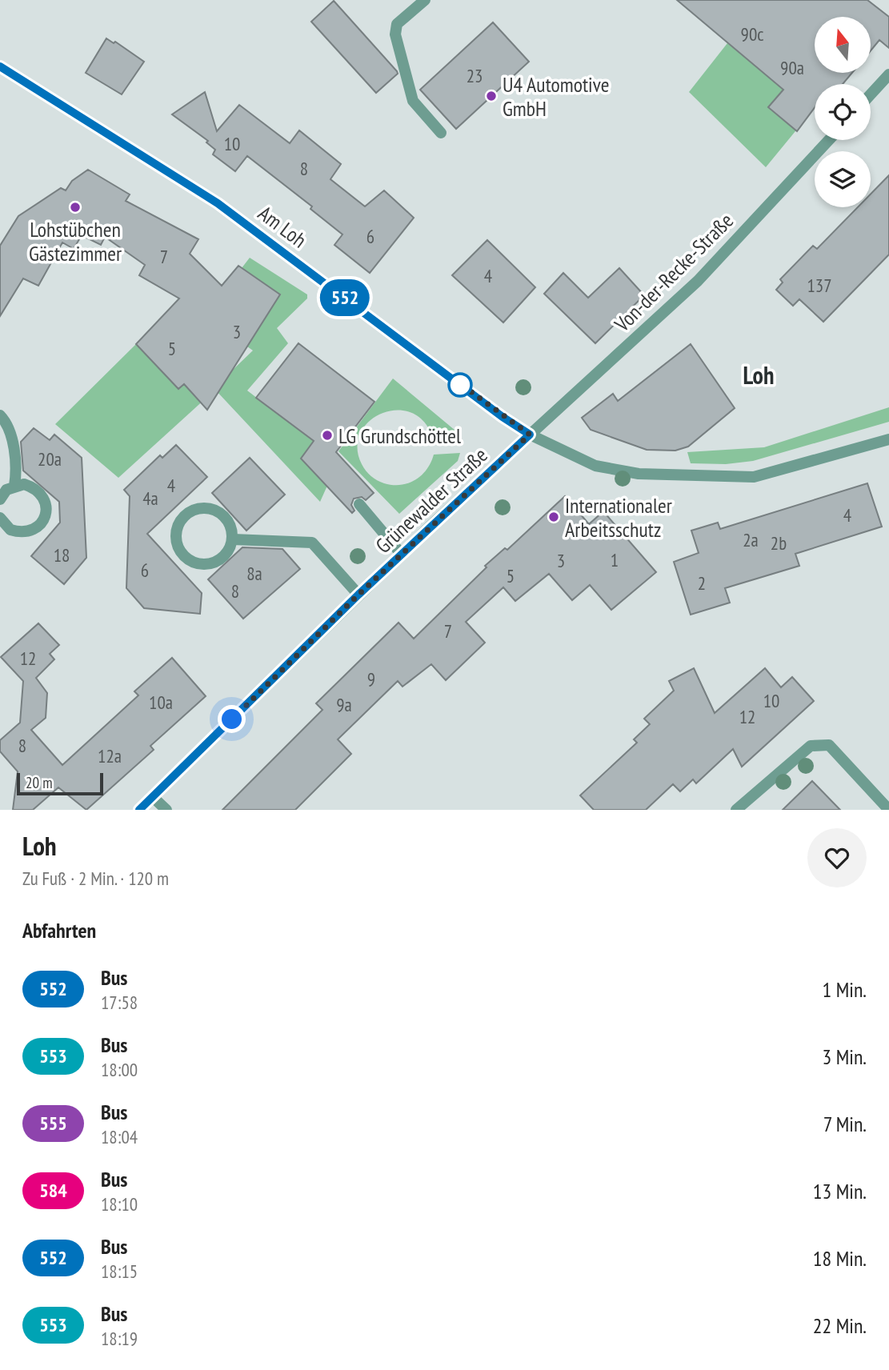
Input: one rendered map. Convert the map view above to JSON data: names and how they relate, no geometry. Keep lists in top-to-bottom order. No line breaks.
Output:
{"streets":{"street":["Am Loh","Von-der-Recke-Straße","Grünewalder Straße"]},"crossings":[["Am Loh","Von-der-Recke-Straße"],["Am Loh","Grünewalder Straße"],["Von-der-Recke-Straße","Grünewalder Straße"]],"districts":["Loh"],"places":["U4 Automotive GmbH","Lohstübchen Gästezimmer","LG Grundschöttel","Internationaler Arbeitsschutz"],"lines":["bus line 552"],"house_numbers":["90c","90a","23","10","8","6","7","4","137","3","5","20a","4","4a","4","2a","2b","18","1","3","6","8a","5","2","8","7","12","9","10","10a","9a","12","8","12a"],"scale_bar":"20 m","north":"top","page":{"on_map":"552","scale":"20 m","heading":[["Loh","Zu Fuß · 2 Min. · 120 m"],"Abfahrten"],"list":[{"mark":"552","name":"Bus","note":"17:58","value":"1 Min."},{"mark":"553","name":"Bus","note":"18:00","value":"3 Min."},{"mark":"555","name":"Bus","note":"18:04","value":"7 Min."},{"mark":"584","name":"Bus","note":"18:10","value":"13 Min."},{"mark":"552","name":"Bus","note":"18:15","value":"18 Min."},{"mark":"553","name":"Bus","note":"18:19","value":"22 Min."}]}}
